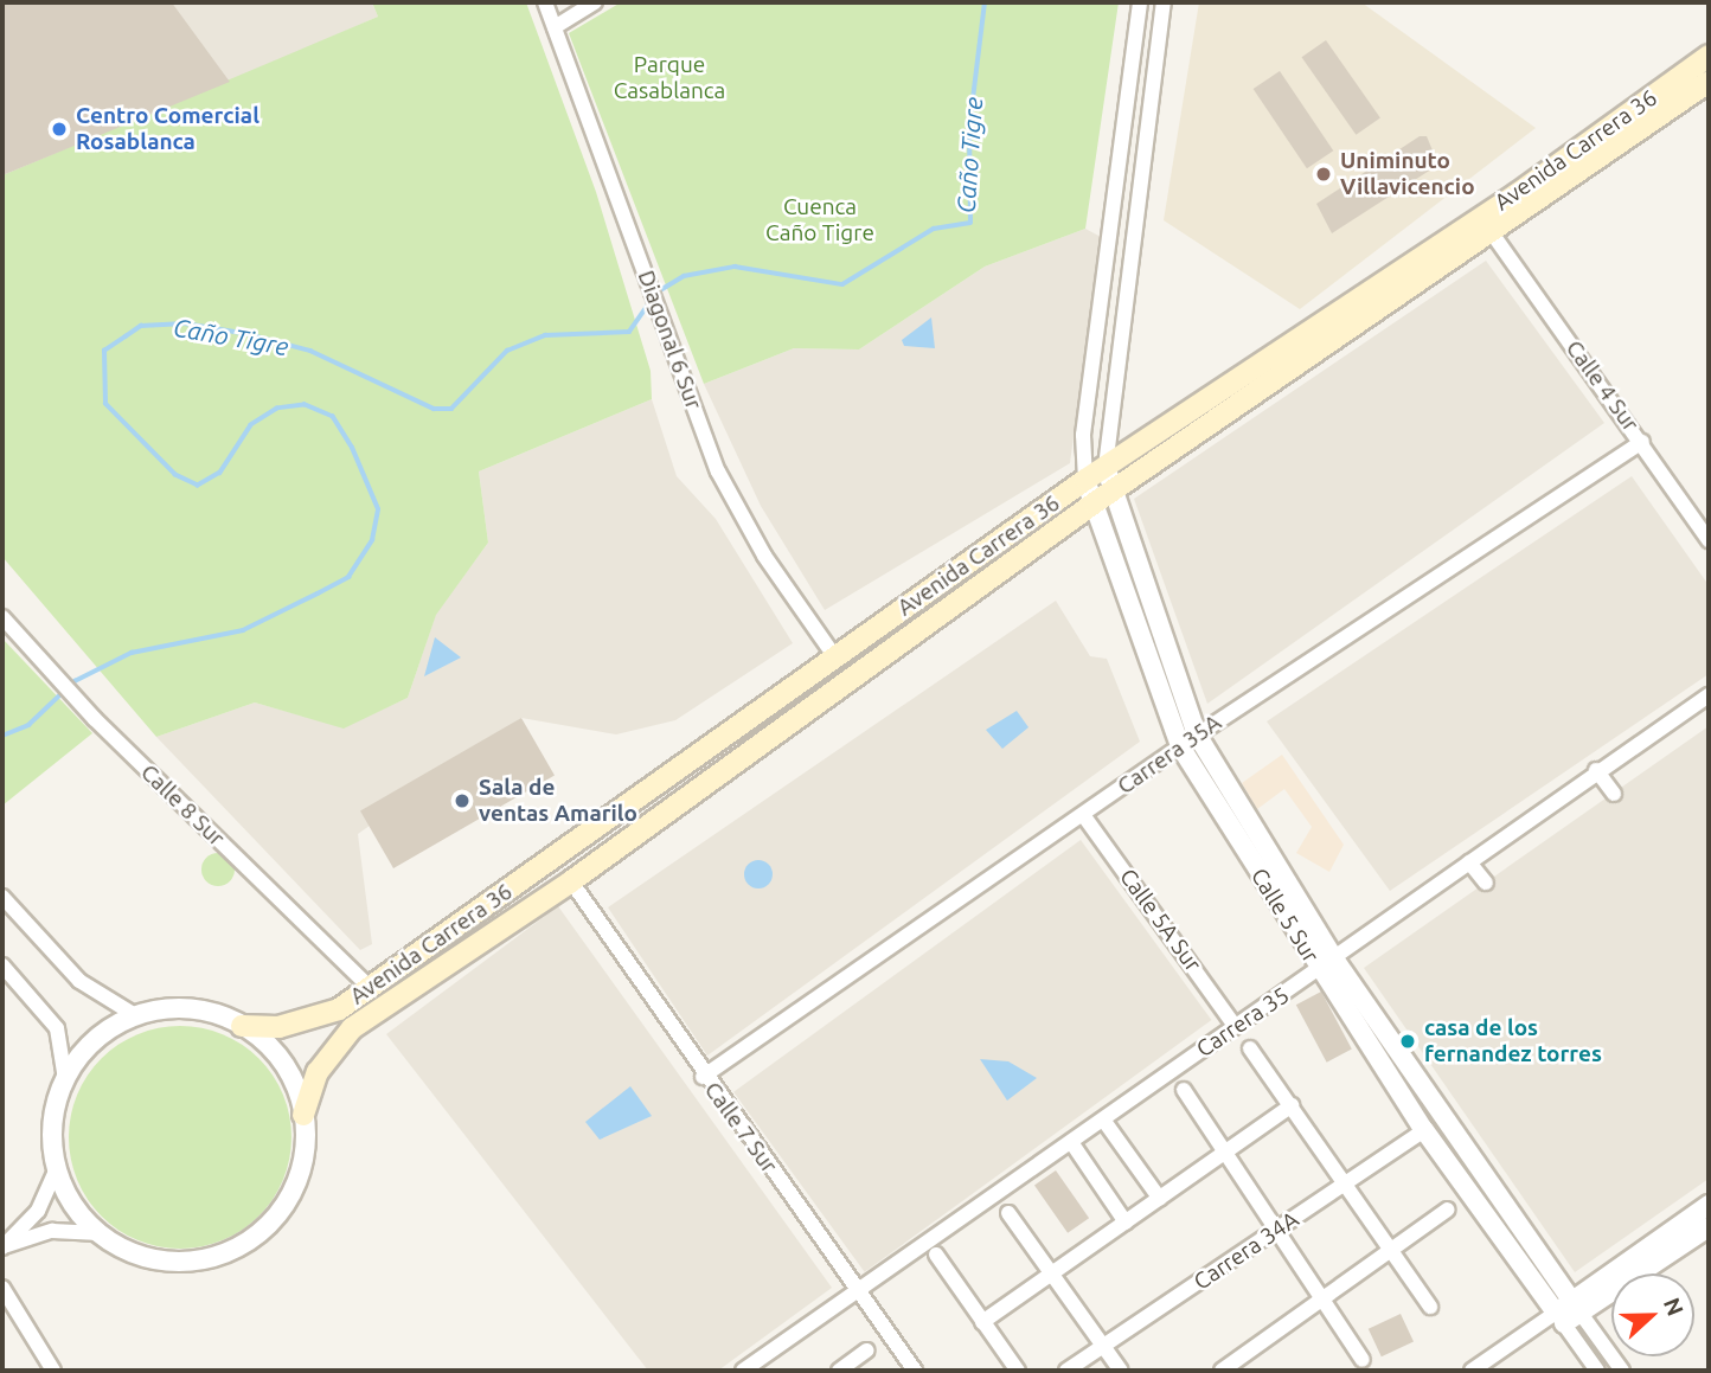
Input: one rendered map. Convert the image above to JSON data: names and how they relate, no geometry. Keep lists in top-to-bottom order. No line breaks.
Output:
{"streets":{"main road":["Avenida Carrera 36"],"street":["Diagonal 6 Sur","Calle 4 Sur","Carrera 35A","Calle 8 Sur","Calle 5 Sur","Calle 5A Sur","Carrera 35","Calle 7 Sur","Carrera 34A"]},"crossings":[["Avenida Carrera 36","Diagonal 6 Sur"],["Avenida Carrera 36","Calle 4 Sur"],["Avenida Carrera 36","Calle 8 Sur"],["Avenida Carrera 36","Calle 5 Sur"],["Avenida Carrera 36","Calle 7 Sur"],["Calle 4 Sur","Carrera 35A"],["Carrera 35A","Calle 5 Sur"],["Carrera 35A","Calle 5A Sur"],["Carrera 35A","Calle 7 Sur"],["Calle 5 Sur","Carrera 35"],["Calle 5 Sur","Carrera 34A"],["Calle 5A Sur","Carrera 35"],["Carrera 35","Calle 7 Sur"]],"water":["Caño Tigre"],"parks":["Parque Casablanca","Cuenca Caño Tigre"],"places":["Centro Comercial Rosablanca","Uniminuto Villavicencio","Sala de ventas Amarilo","casa de los fernandez torres"],"north":"right"}
